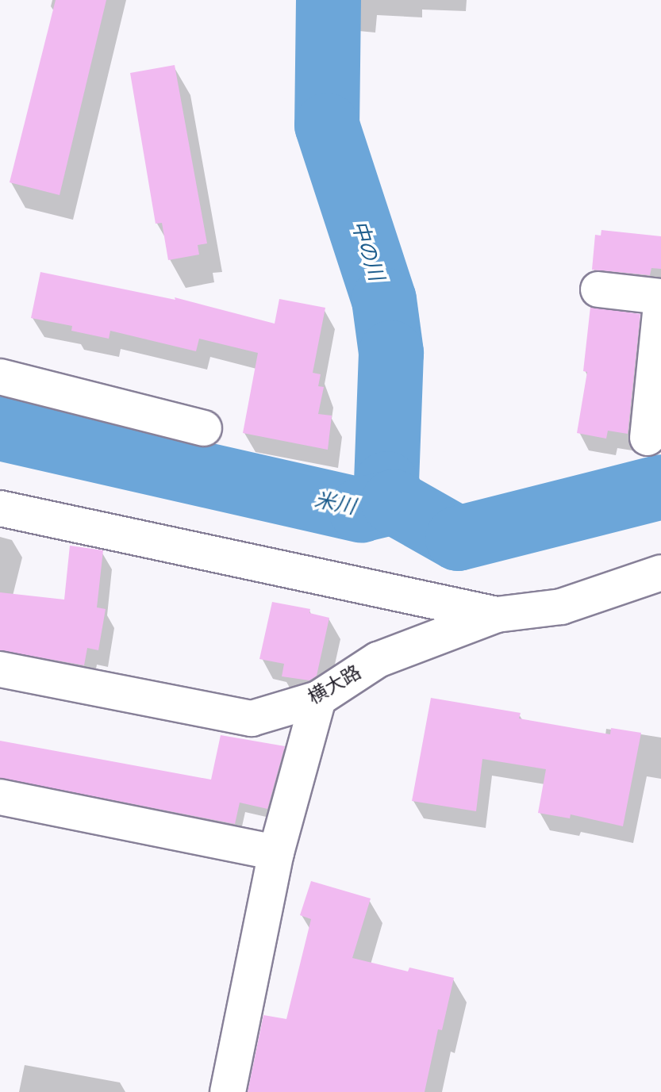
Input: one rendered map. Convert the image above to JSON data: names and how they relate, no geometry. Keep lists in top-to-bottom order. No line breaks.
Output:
{"streets":{"street":["横大路"]},"water":["中の川","米川"]}
